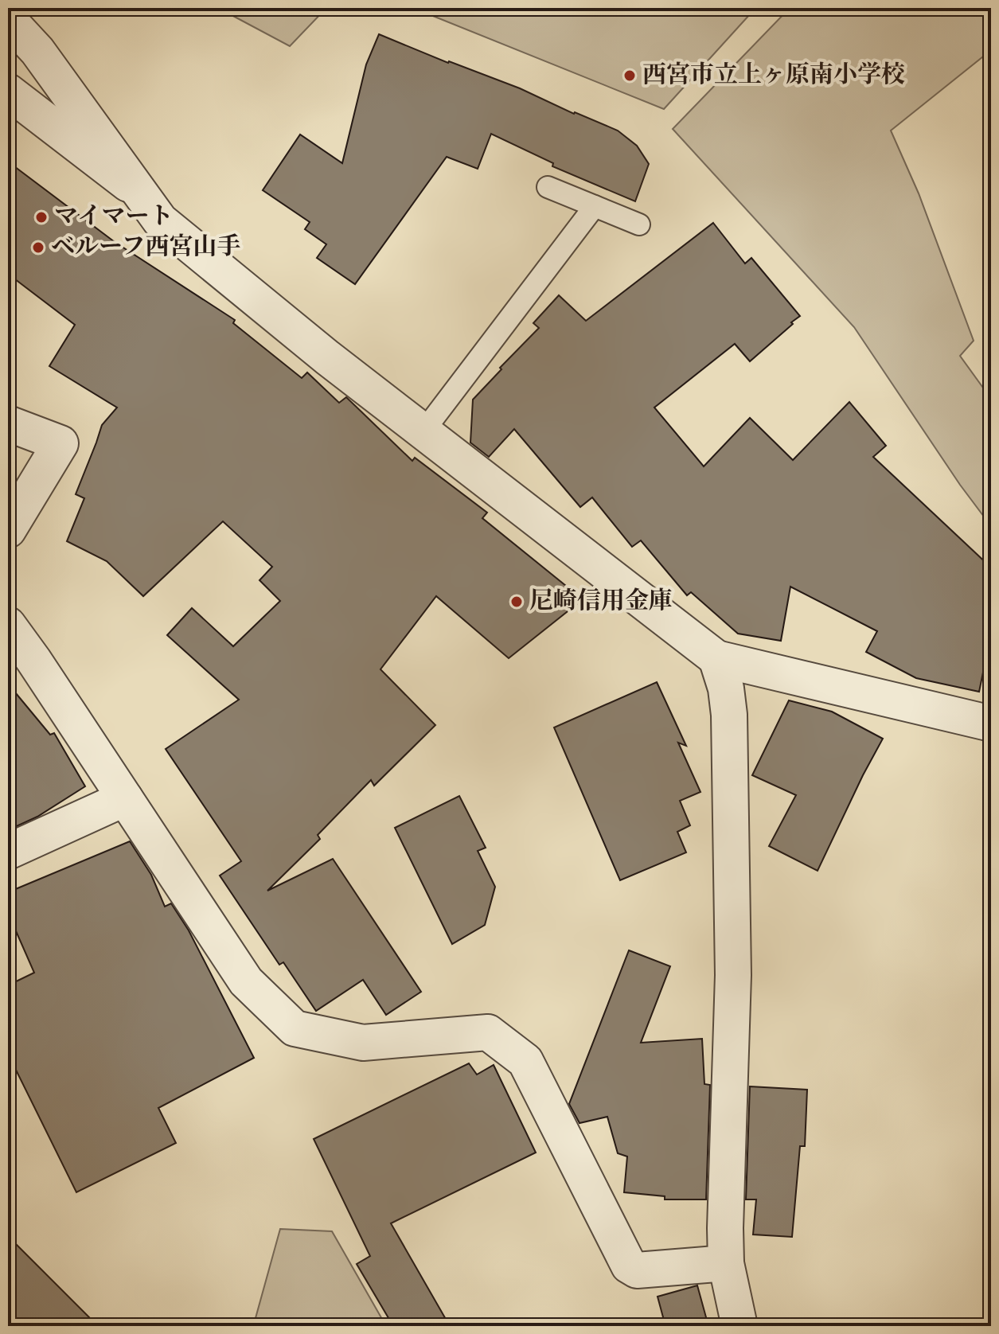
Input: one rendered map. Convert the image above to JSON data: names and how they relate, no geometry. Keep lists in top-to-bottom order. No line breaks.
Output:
{"places":["西宮市立上ヶ原南小学校","マイマート","ベルーフ西宮山手","尼崎信用金庫"]}
